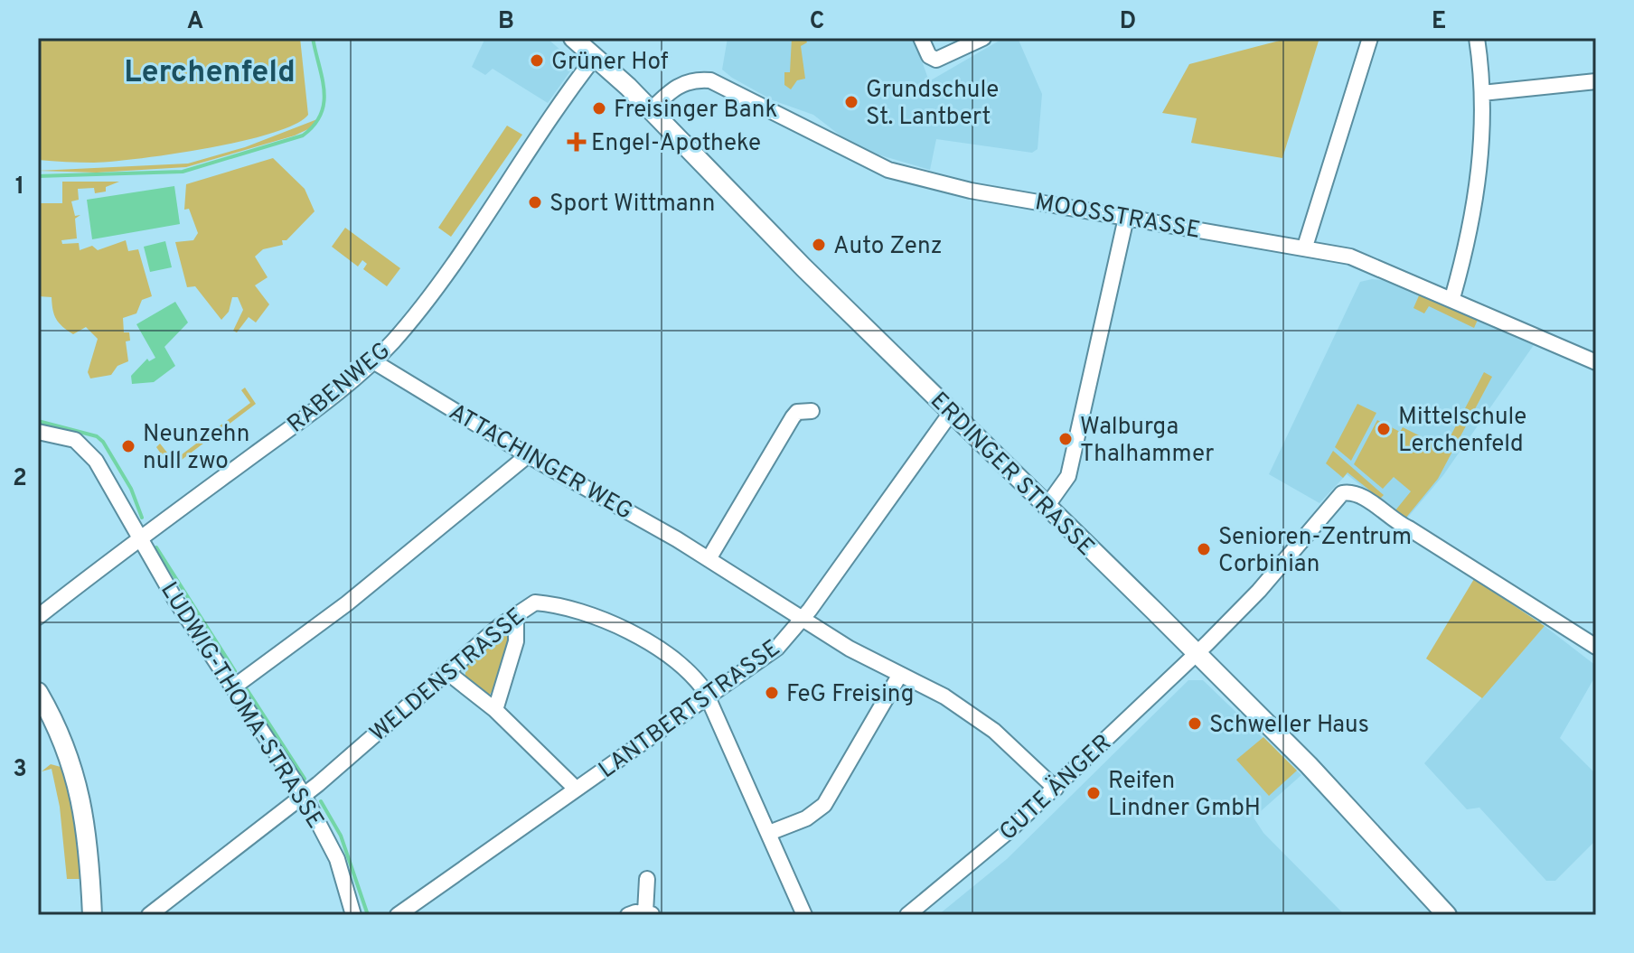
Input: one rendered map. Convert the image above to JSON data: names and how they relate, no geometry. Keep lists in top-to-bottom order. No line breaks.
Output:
{"streets":{"street":["MOOSSTRASSE","RABENWEG","ATTACHINGER WEG","ERDINGER STRASSE","WELDENSTRASSE","LUDWIG-THOMA-STRASSE","LANTBERTSTRASSE","GUTE ÄNGER"]},"crossings":[["MOOSSTRASSE","ERDINGER STRASSE"],["RABENWEG","ATTACHINGER WEG"],["RABENWEG","ERDINGER STRASSE"],["RABENWEG","LUDWIG-THOMA-STRASSE"],["ATTACHINGER WEG","LANTBERTSTRASSE"],["ATTACHINGER WEG","GUTE ÄNGER"],["ERDINGER STRASSE","LANTBERTSTRASSE"],["ERDINGER STRASSE","GUTE ÄNGER"],["WELDENSTRASSE","LUDWIG-THOMA-STRASSE"],["WELDENSTRASSE","LANTBERTSTRASSE"]],"districts":["Lerchenfeld"],"places":{"other":["Grüner Hof","Grundschule St. Lantbert","Freisinger Bank","Sport Wittmann","Auto Zenz","Mittelschule Lerchenfeld","Walburga Thalhammer","Neunzehn null zwo","Senioren-Zentrum Corbinian","FeG Freising","Schweller Haus","Reifen Lindner GmbH"],"health":["Engel-Apotheke"]},"grid":{"columns":["A","B","C","D","E"],"rows":["1","2","3"]}}
